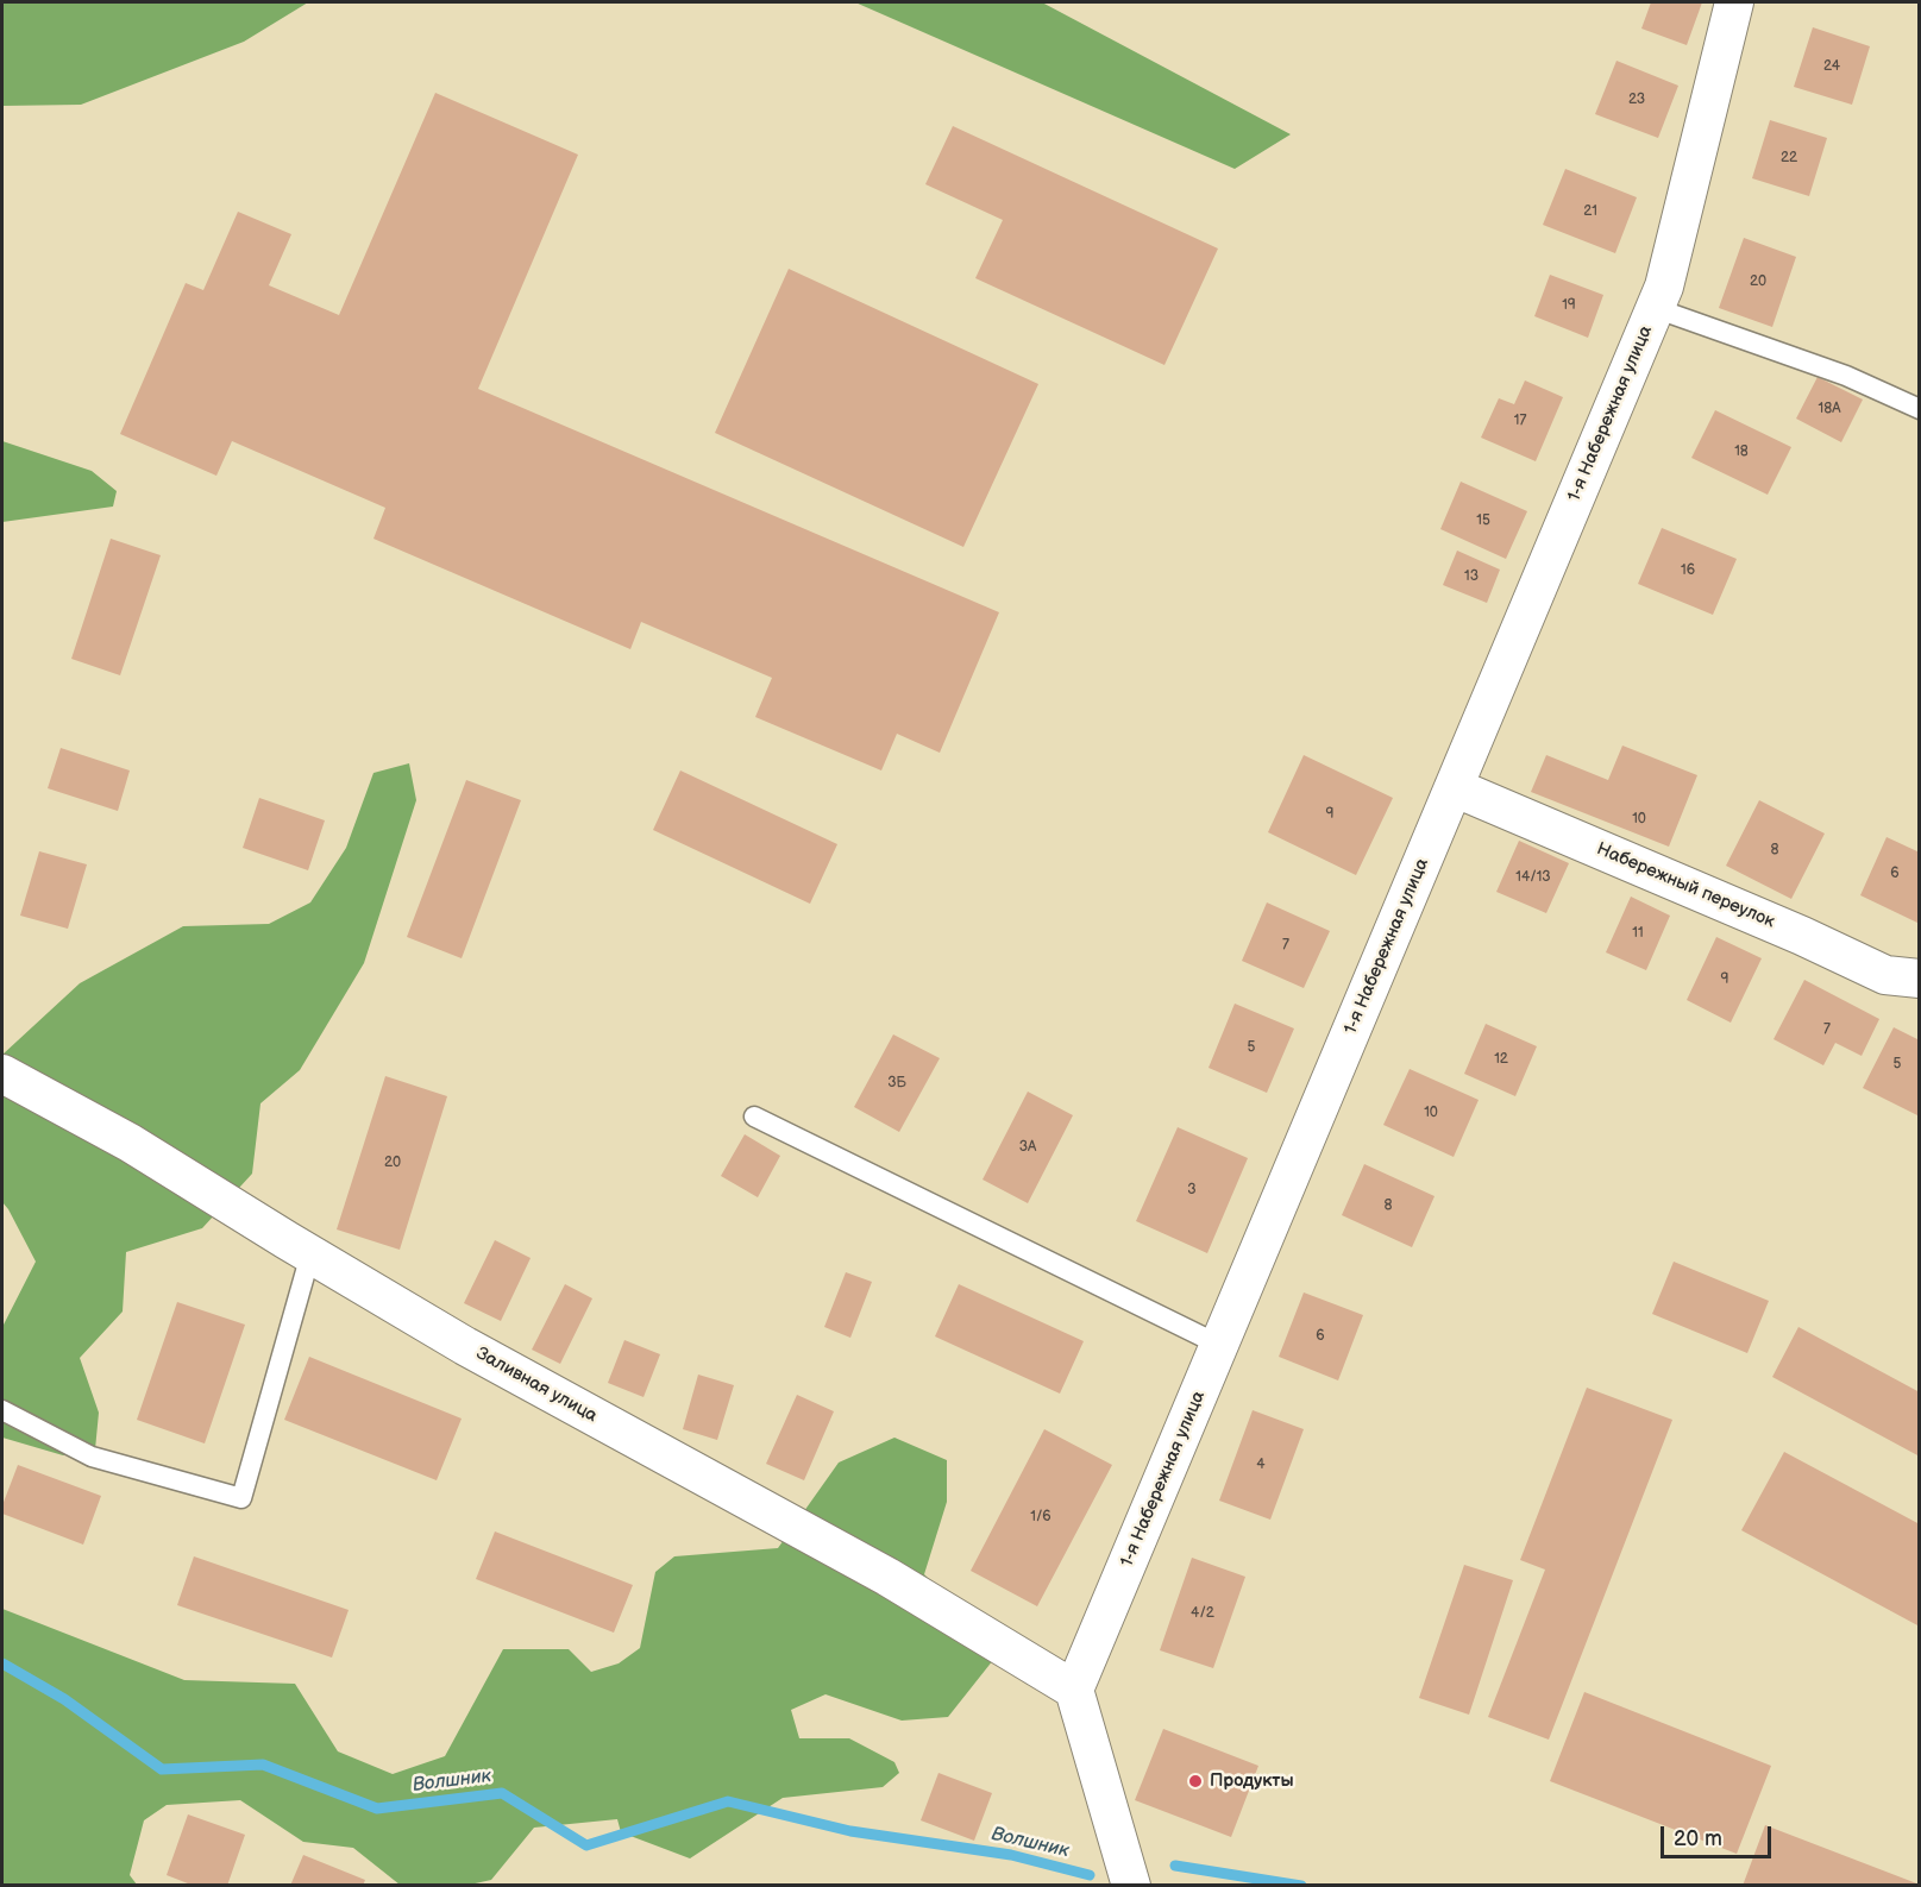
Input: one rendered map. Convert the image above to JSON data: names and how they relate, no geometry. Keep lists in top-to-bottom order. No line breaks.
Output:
{"streets":{"street":["1-я Набережная улица","Набережный переулок","Заливная улица"]},"crossings":[["1-я Набережная улица","Набережный переулок"],["1-я Набережная улица","Заливная улица"]],"water":["Волшник"],"places":["Продукты"],"house_numbers":["24","23","22","21","20","19","18А","17","18","15","16","13","9","10","8","6","14/13","11","7","9","7","5","12","5","3Б","10","3А","20","3","8","6","4","1/6","4/2"],"scale_bar":"20 m"}
